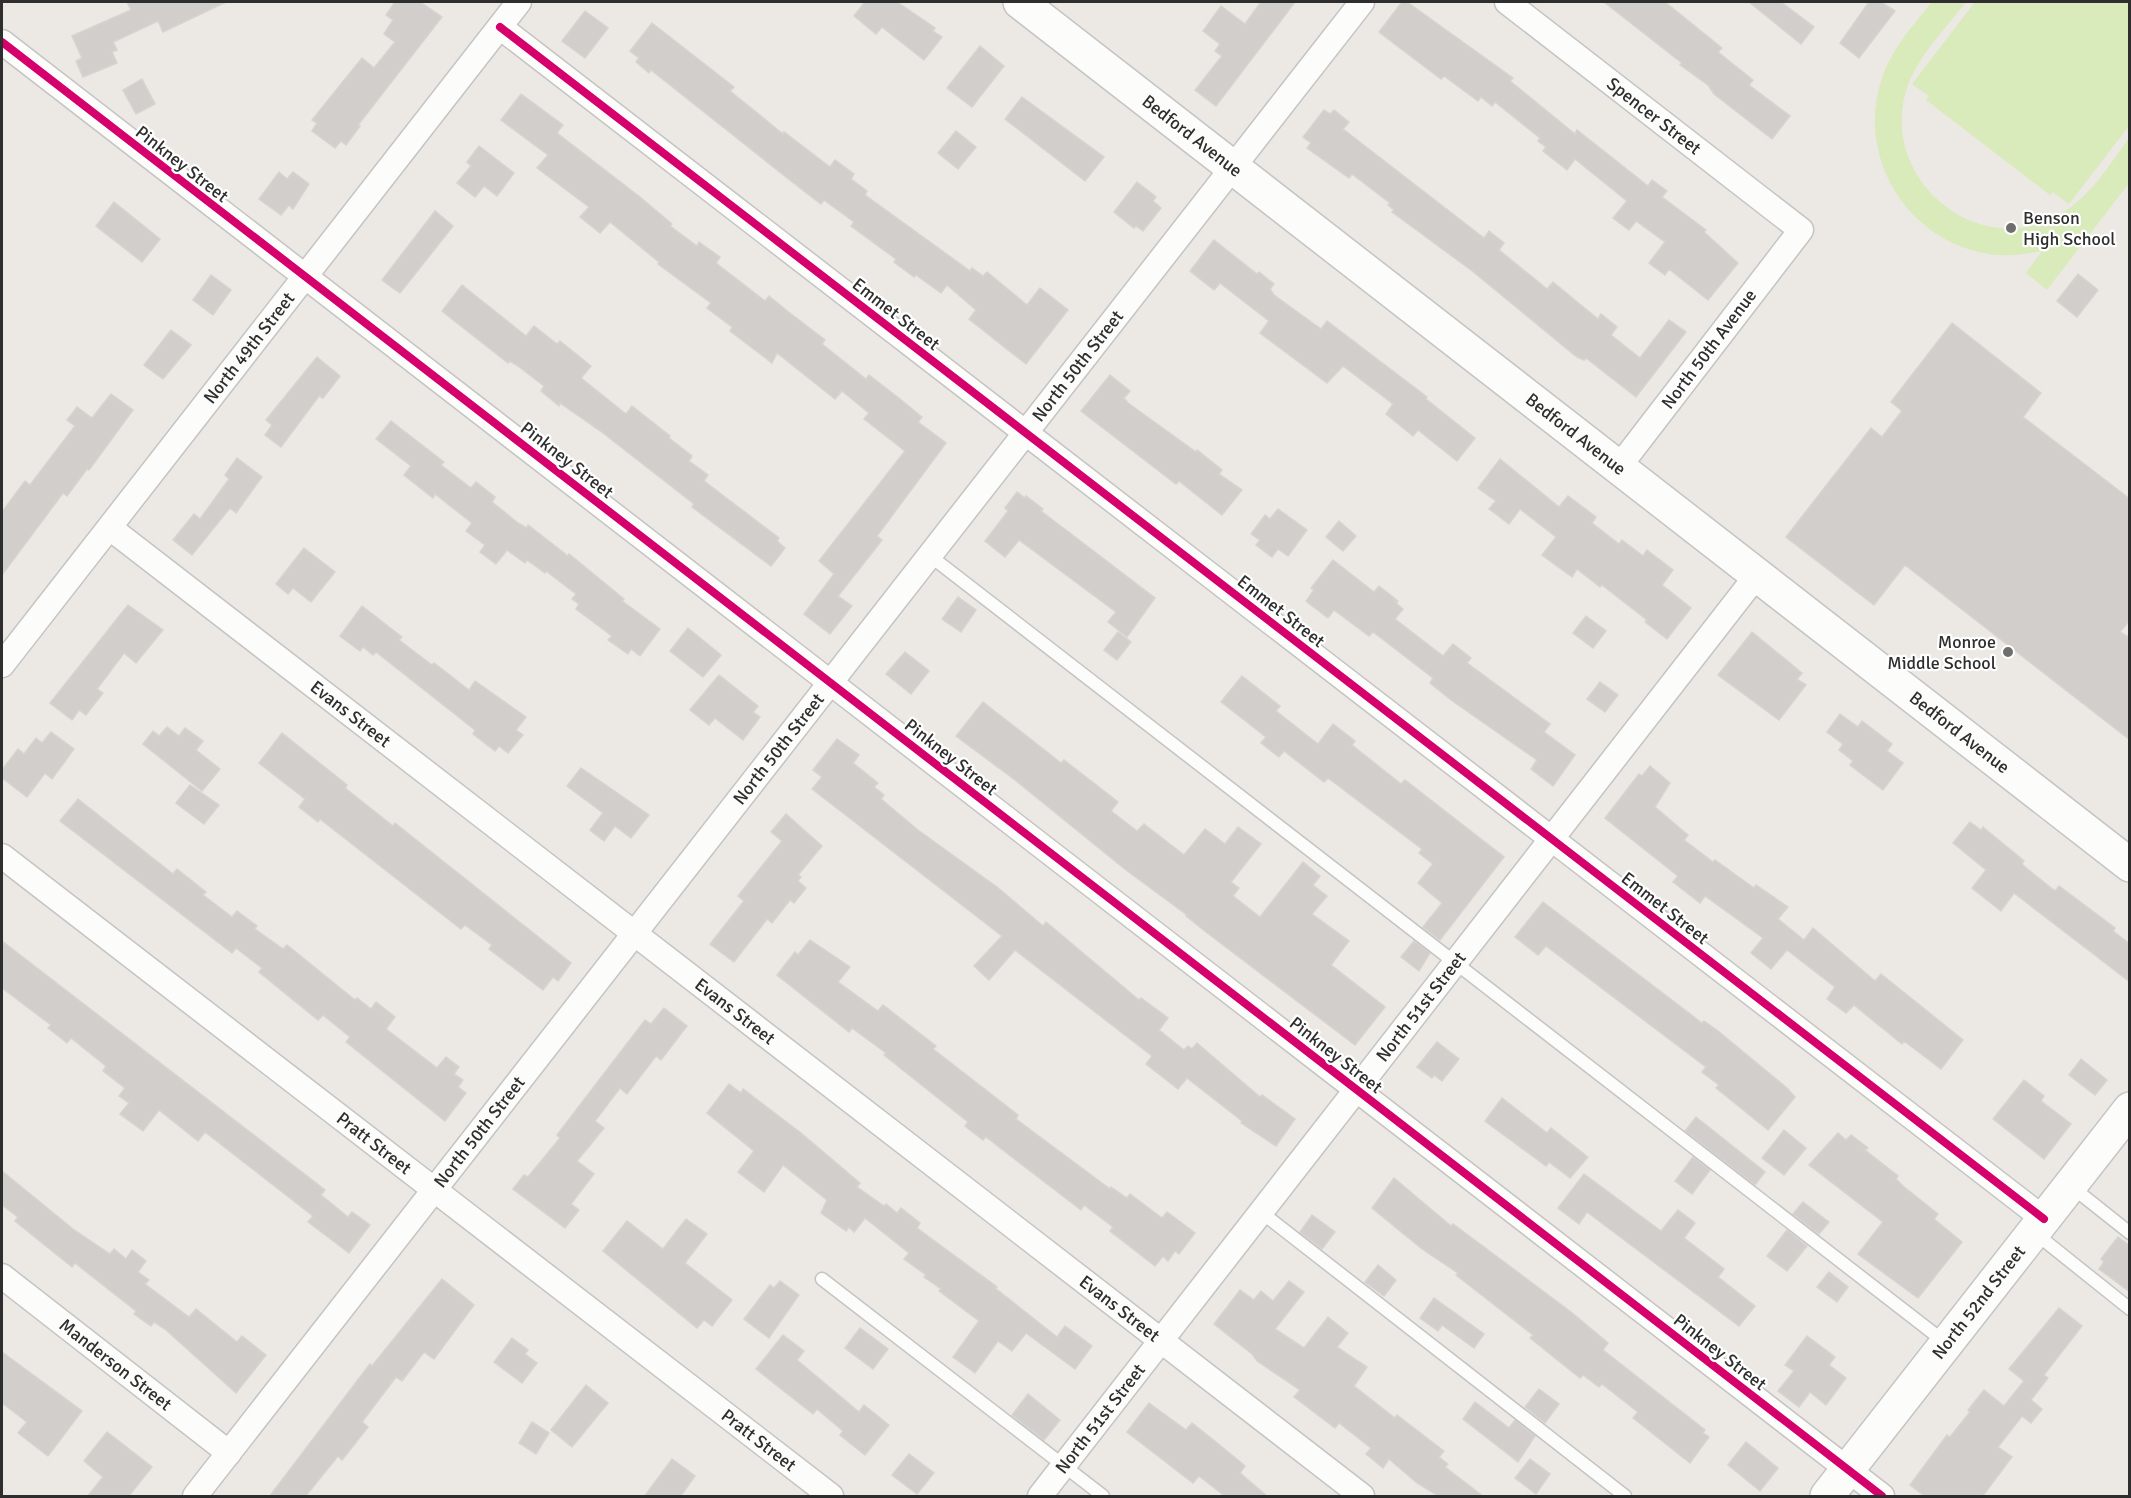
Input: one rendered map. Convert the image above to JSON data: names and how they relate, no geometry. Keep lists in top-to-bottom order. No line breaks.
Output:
{"streets":{"street":["Spencer Street","Bedford Avenue","Pinkney Street","Emmet Street","North 49th Street","North 50th Avenue","North 50th Street","Evans Street","North 51st Street","Pratt Street","North 52nd Street","Manderson Street"]},"crossings":[["Spencer Street","North 50th Avenue"],["Bedford Avenue","North 50th Avenue"],["Bedford Avenue","North 50th Street"],["Bedford Avenue","North 51st Street"],["Pinkney Street","North 49th Street"],["Pinkney Street","North 50th Street"],["Pinkney Street","North 51st Street"],["Pinkney Street","North 52nd Street"],["Emmet Street","North 49th Street"],["Emmet Street","North 50th Street"],["Emmet Street","North 51st Street"],["Emmet Street","North 52nd Street"],["North 49th Street","Evans Street"],["North 50th Street","Evans Street"],["North 50th Street","Pratt Street"],["North 50th Street","Manderson Street"],["Evans Street","North 51st Street"]],"places":["Benson High School","Monroe Middle School"]}
